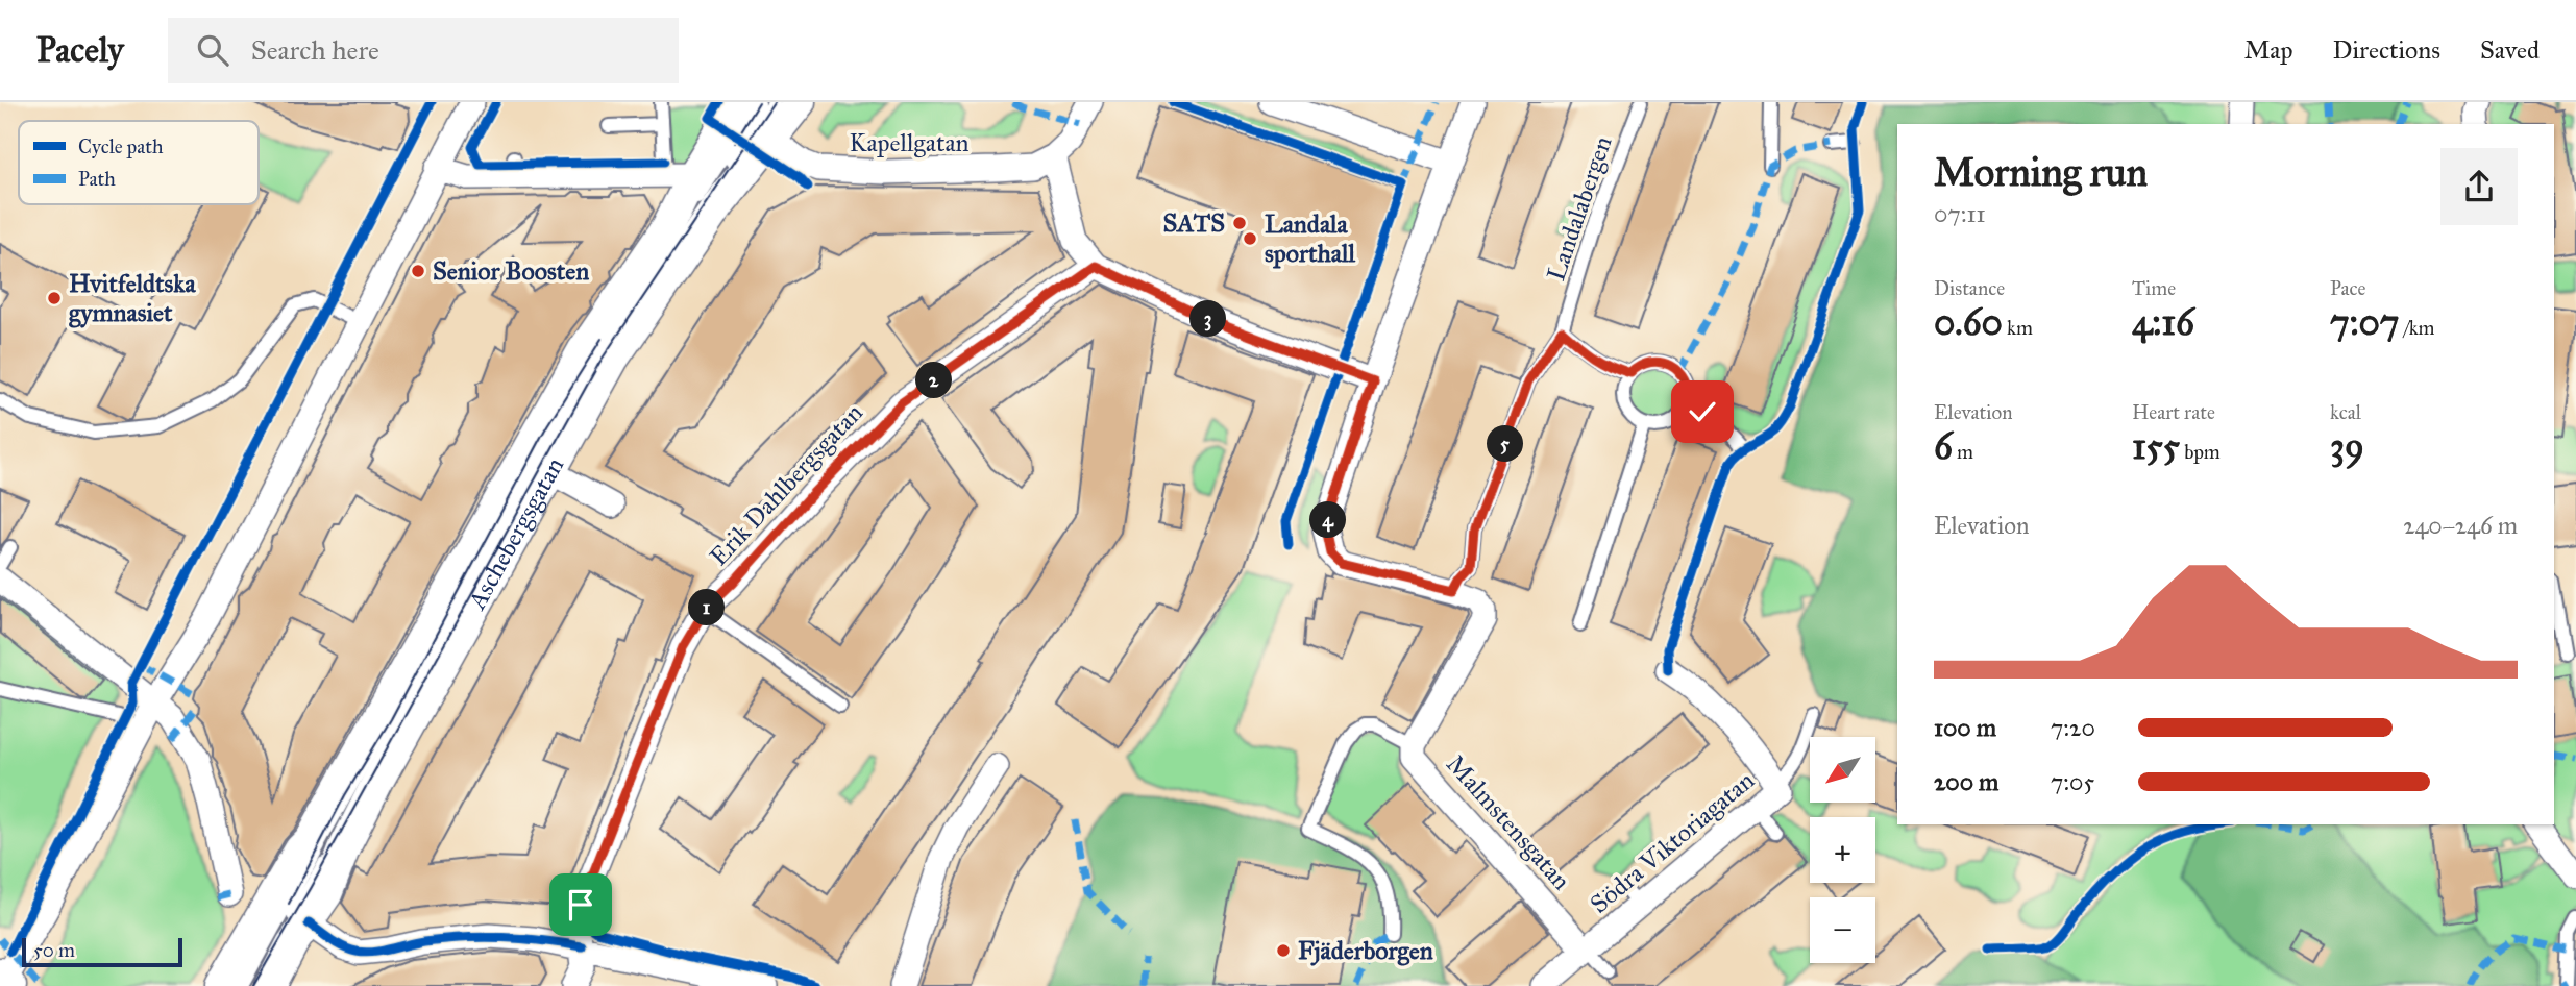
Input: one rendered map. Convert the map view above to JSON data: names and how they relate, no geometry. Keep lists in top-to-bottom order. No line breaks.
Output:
{"streets":{"street":["Kapellgatan","Erik Dahlbergsgatan","Aschebergsgatan","Malmstensgatan","Södra Viktoriagatan"],"lane":["Landalabergen"]},"crossings":[["Kapellgatan","Aschebergsgatan"],["Malmstensgatan","Södra Viktoriagatan"]],"places":["SATS","Landala sporthall","Senior Boosten","Hvitfeldtska gymnasiet","Fjäderborgen"],"legend":["Cycle path","Path"],"scale_bar":"50 m","north":"bottom left","page":{"header":"Pacely","search":"Search here","nav":["Map","Directions","Saved"],"heading":["Morning run","07:11"],"stats":[["Distance","0.60 km"],["Time","4:16"],["Pace","7:07 /km"],["Elevation","6 m"],["Heart rate","155 bpm"],["kcal","39"]],"pins":["3","2","5","4","1"],"chart":["Elevation","240–246 m"],"list":[{"name":"100 m","note":"7:20"},{"name":"200 m","note":"7:05"}],"map_buttons":["+","−"],"scale":"50 m"}}
